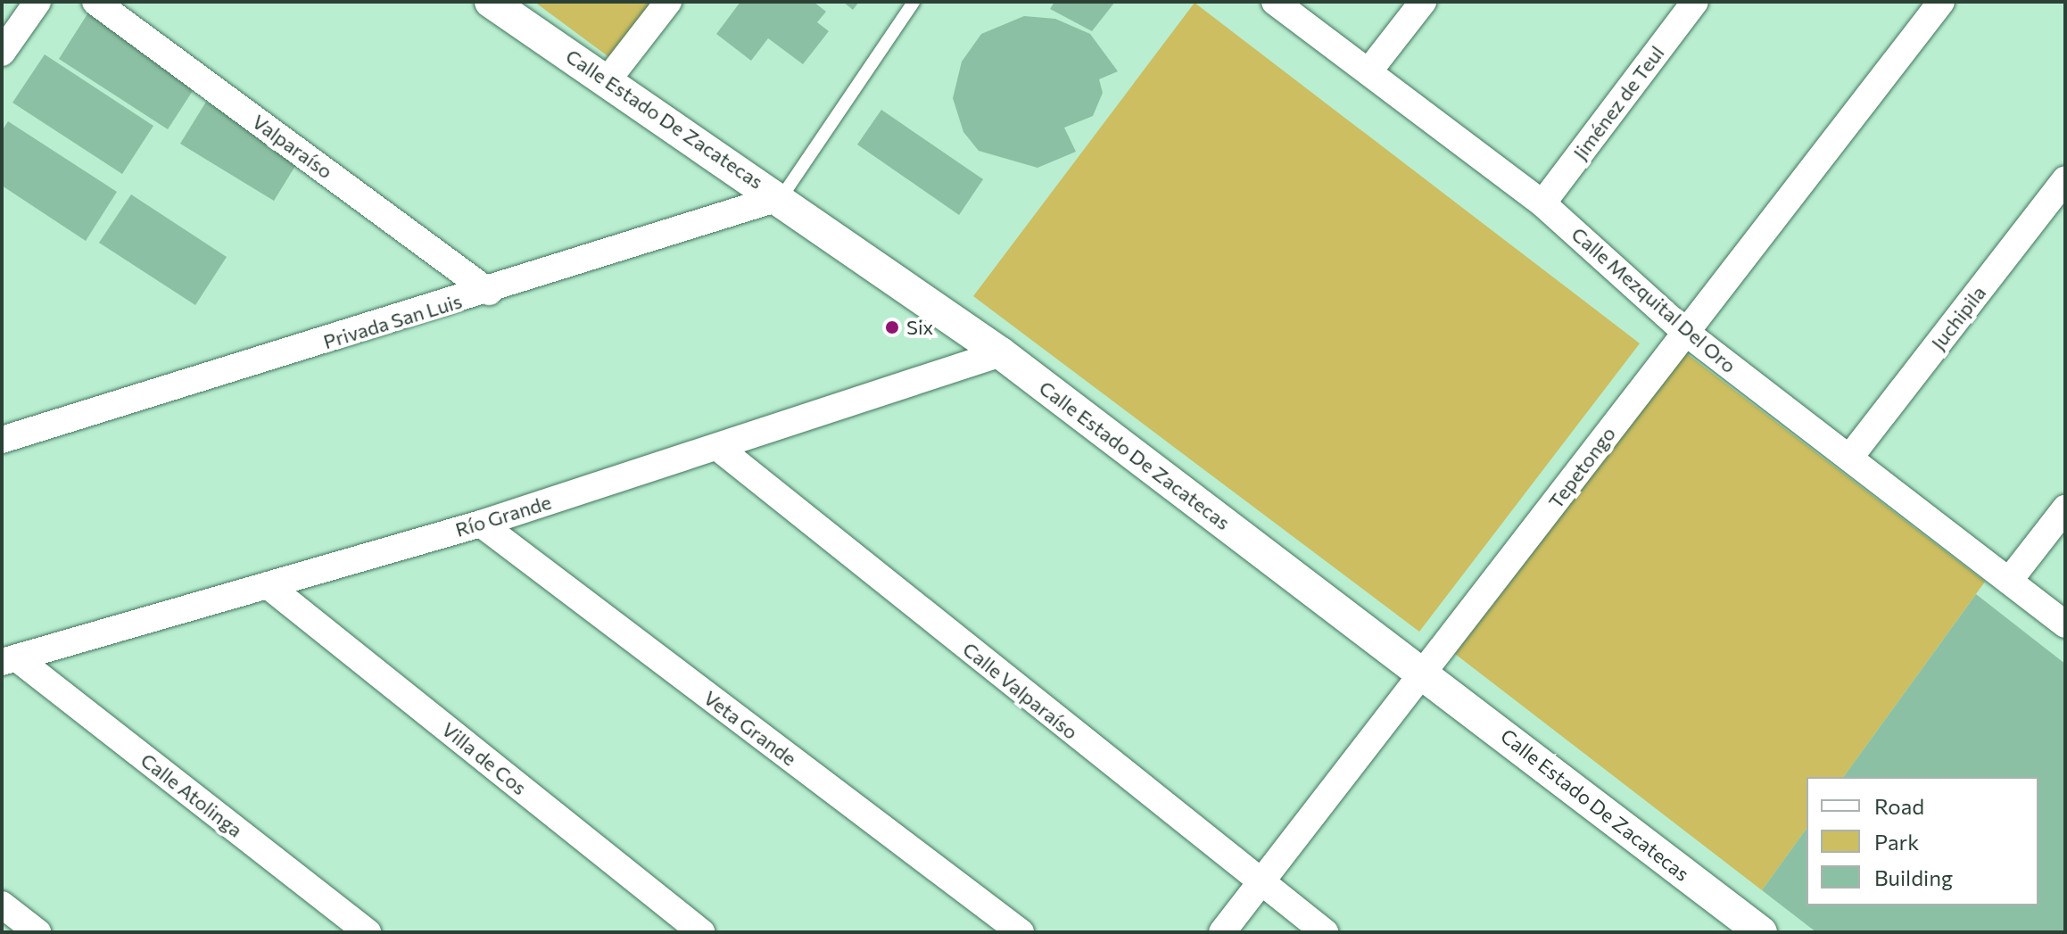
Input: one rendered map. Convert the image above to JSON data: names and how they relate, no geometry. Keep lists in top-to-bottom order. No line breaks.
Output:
{"streets":{"street":["Jiménez de Teul","Calle Estado De Zacatecas","Valparaíso","Calle Mezquital Del Oro","Juchipila","Privada San Luis","Tepetongo","Río Grande","Calle Valparaíso","Veta Grande","Villa de Cos","Calle Atolinga"]},"crossings":[["Jiménez de Teul","Calle Mezquital Del Oro"],["Calle Estado De Zacatecas","Privada San Luis"],["Calle Estado De Zacatecas","Tepetongo"],["Calle Estado De Zacatecas","Río Grande"],["Valparaíso","Privada San Luis"],["Calle Mezquital Del Oro","Juchipila"],["Calle Mezquital Del Oro","Tepetongo"],["Tepetongo","Calle Valparaíso"],["Río Grande","Calle Valparaíso"],["Río Grande","Veta Grande"],["Río Grande","Villa de Cos"],["Río Grande","Calle Atolinga"]],"places":["Six"],"legend":["Road","Park","Building"]}
